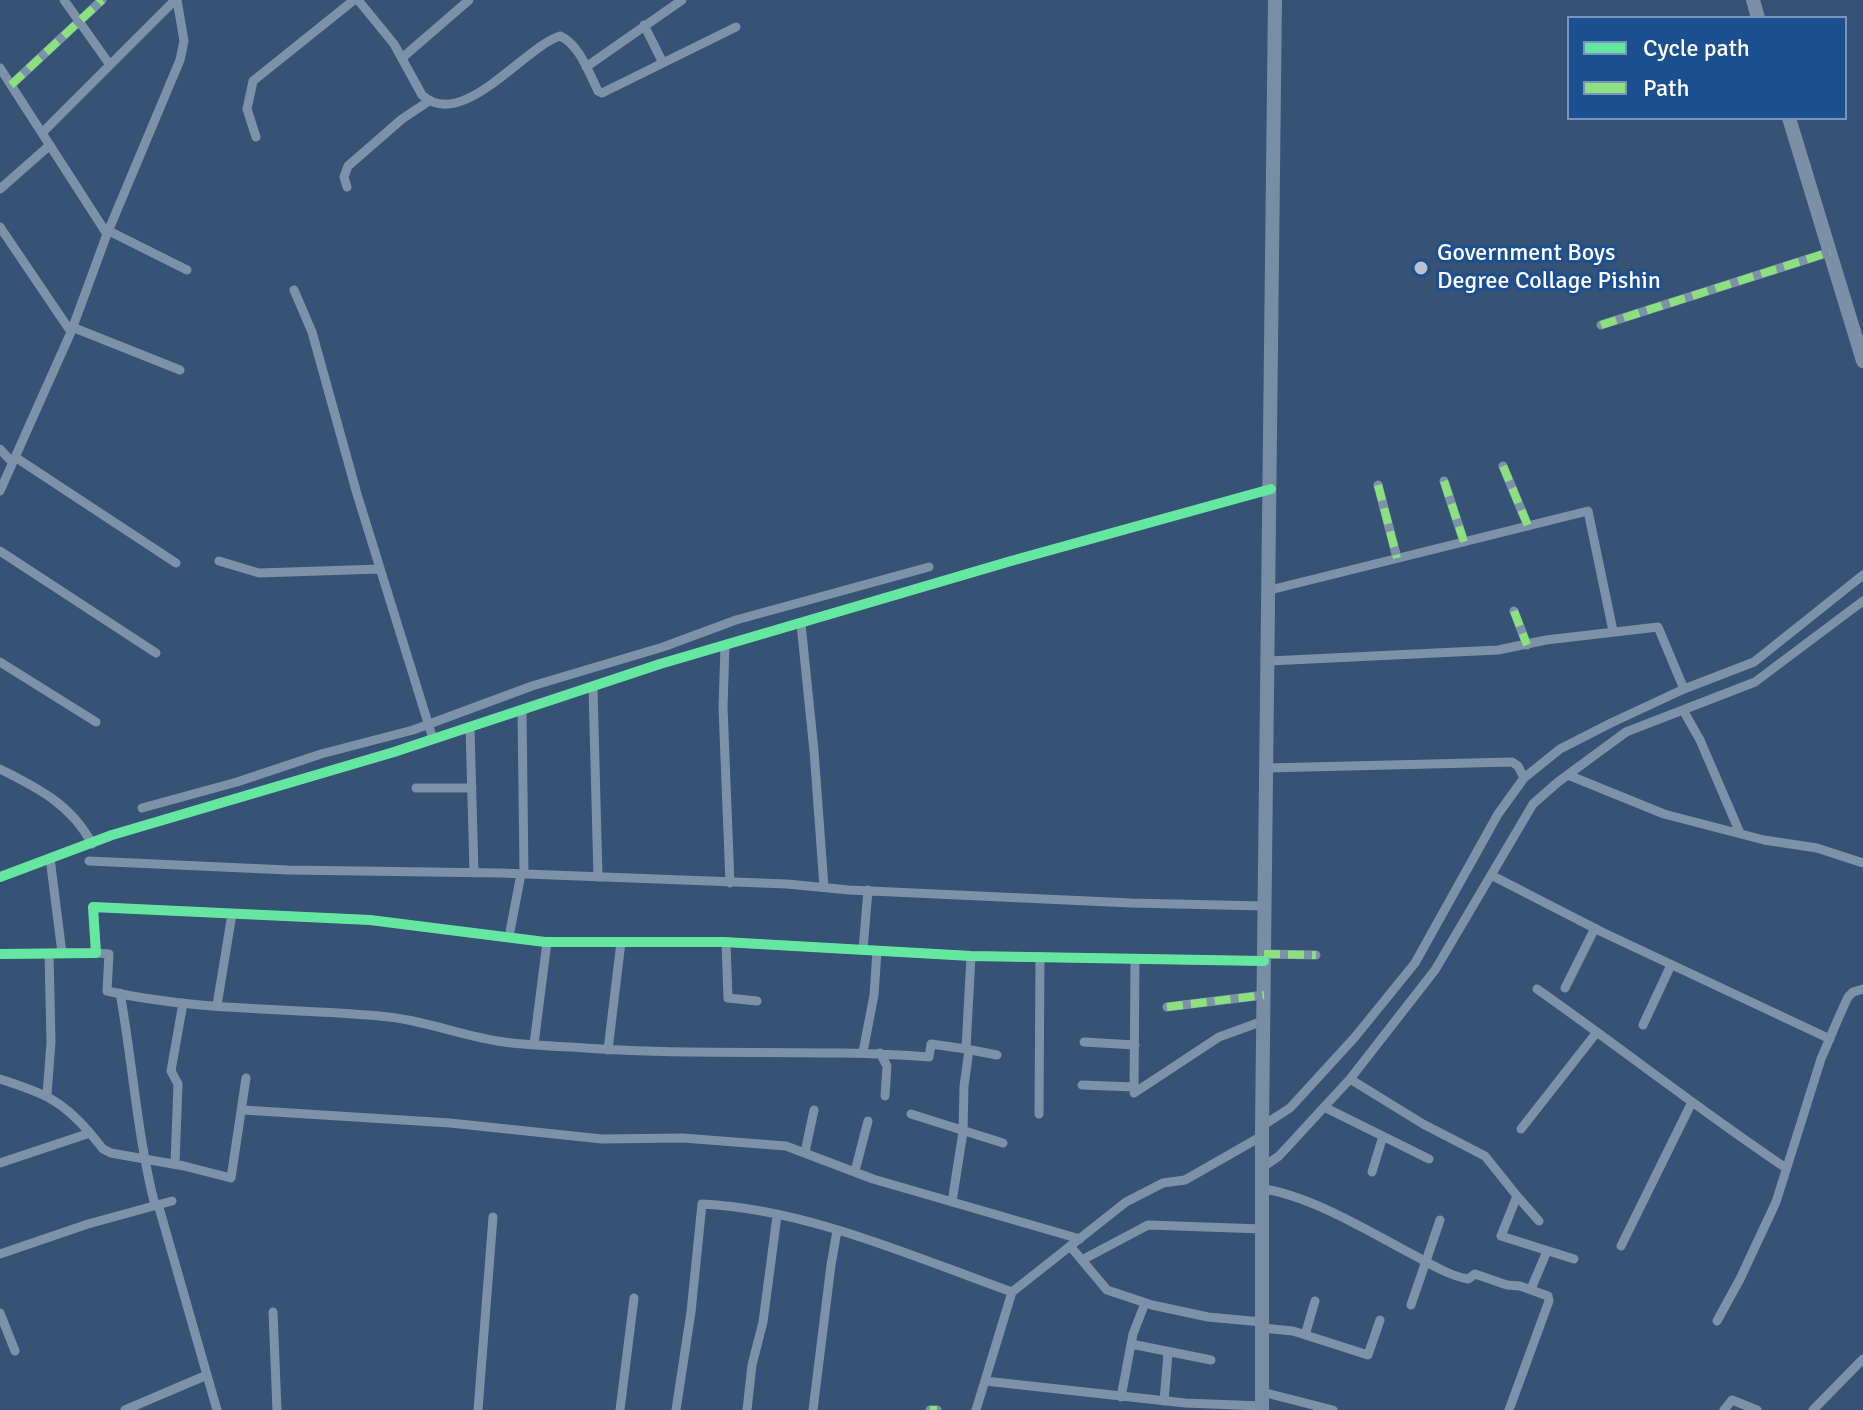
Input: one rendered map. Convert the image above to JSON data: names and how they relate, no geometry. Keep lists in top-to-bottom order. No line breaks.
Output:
{"places":["Government Boys Degree Collage Pishin"],"legend":["Cycle path","Path"]}
